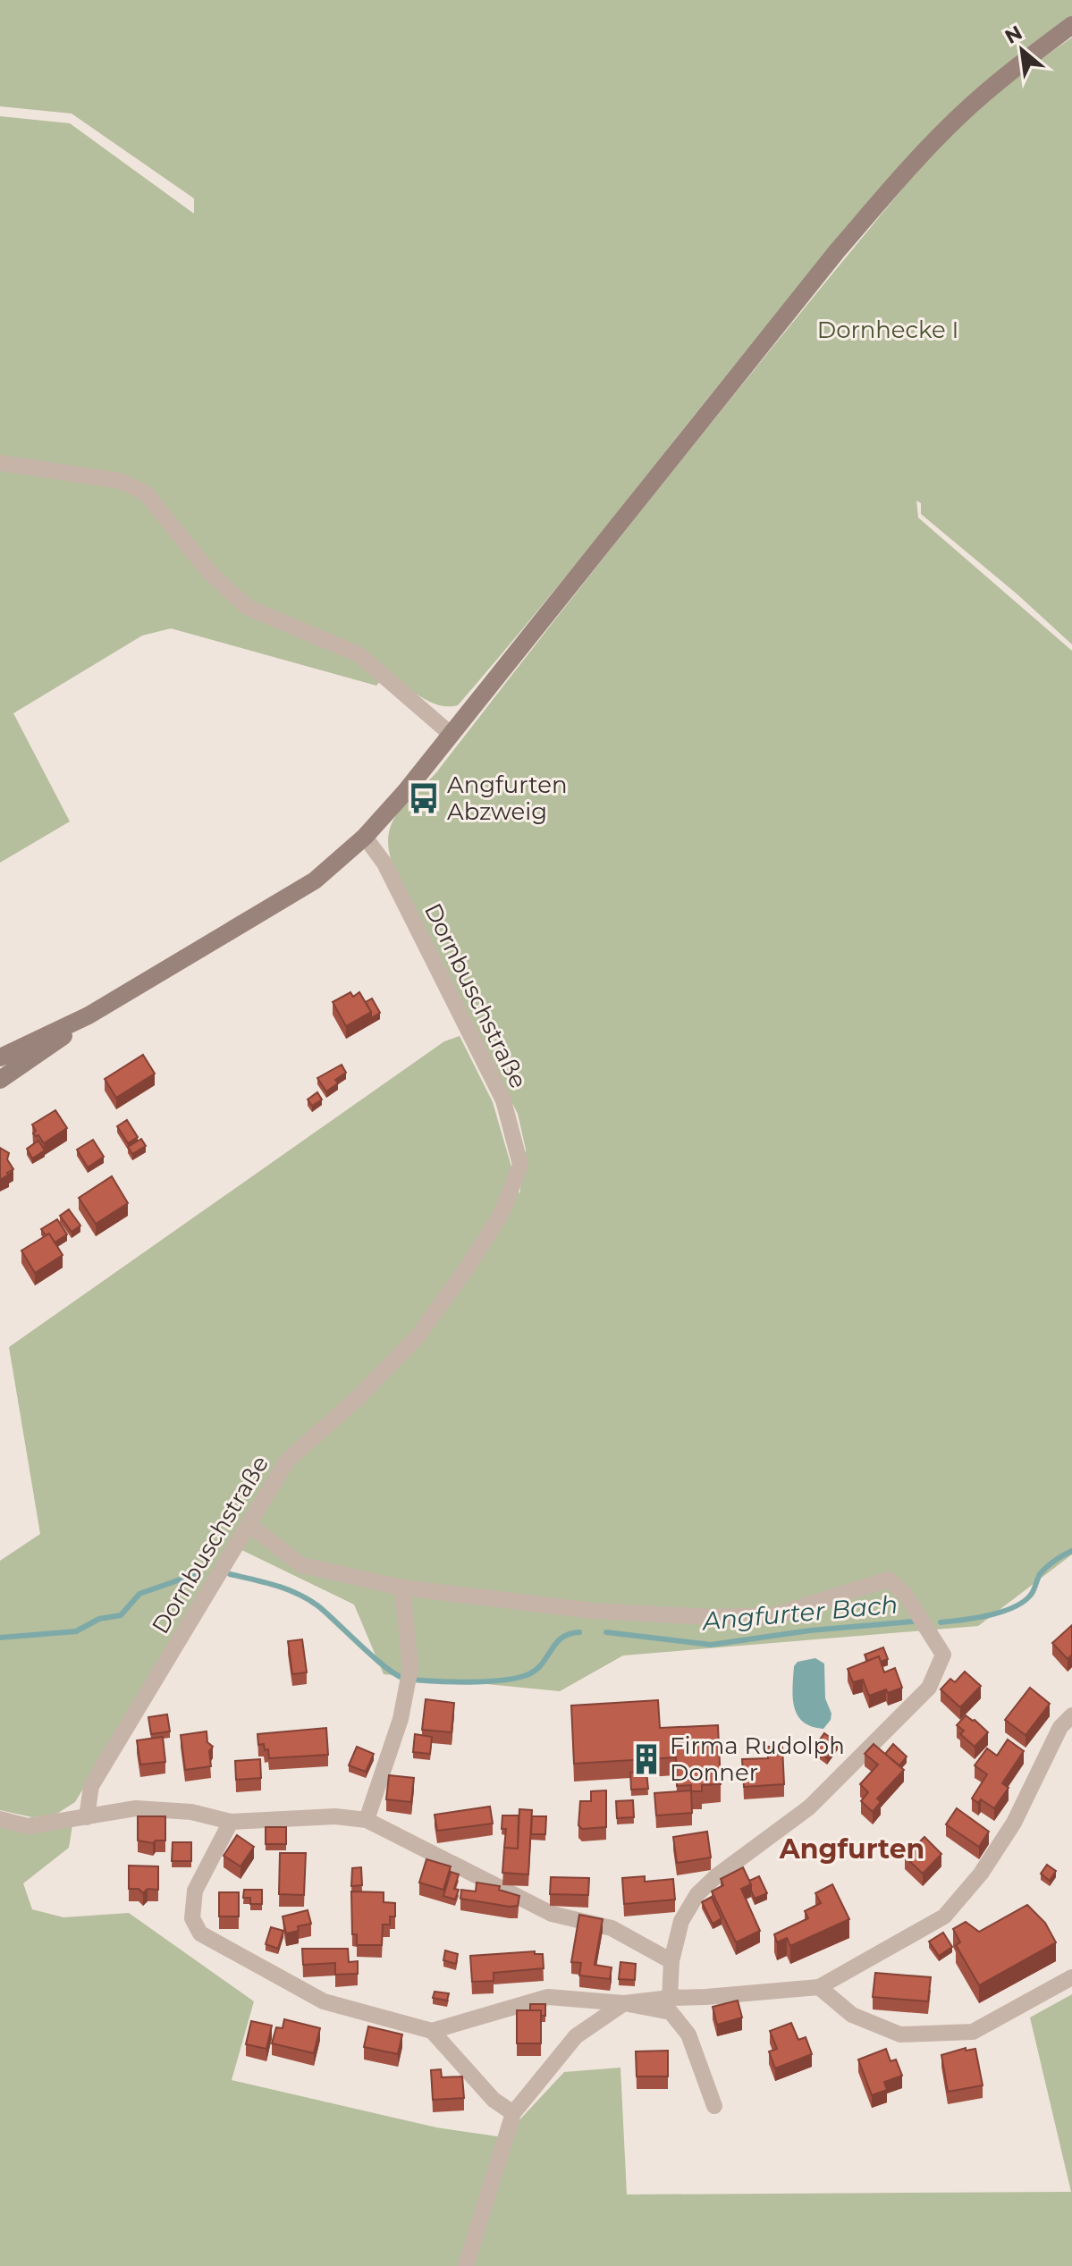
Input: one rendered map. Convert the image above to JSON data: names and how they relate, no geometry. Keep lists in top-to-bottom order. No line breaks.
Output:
{"streets":{"street":["Dornbuschstraße"]},"districts":["Angfurten"],"water":["Angfurter Bach"],"parks":["Dornhecke I"],"places":{"bus stop":["Angfurten Abzweig"],"building":["Firma Rudolph Donner"]},"north":"top left"}
